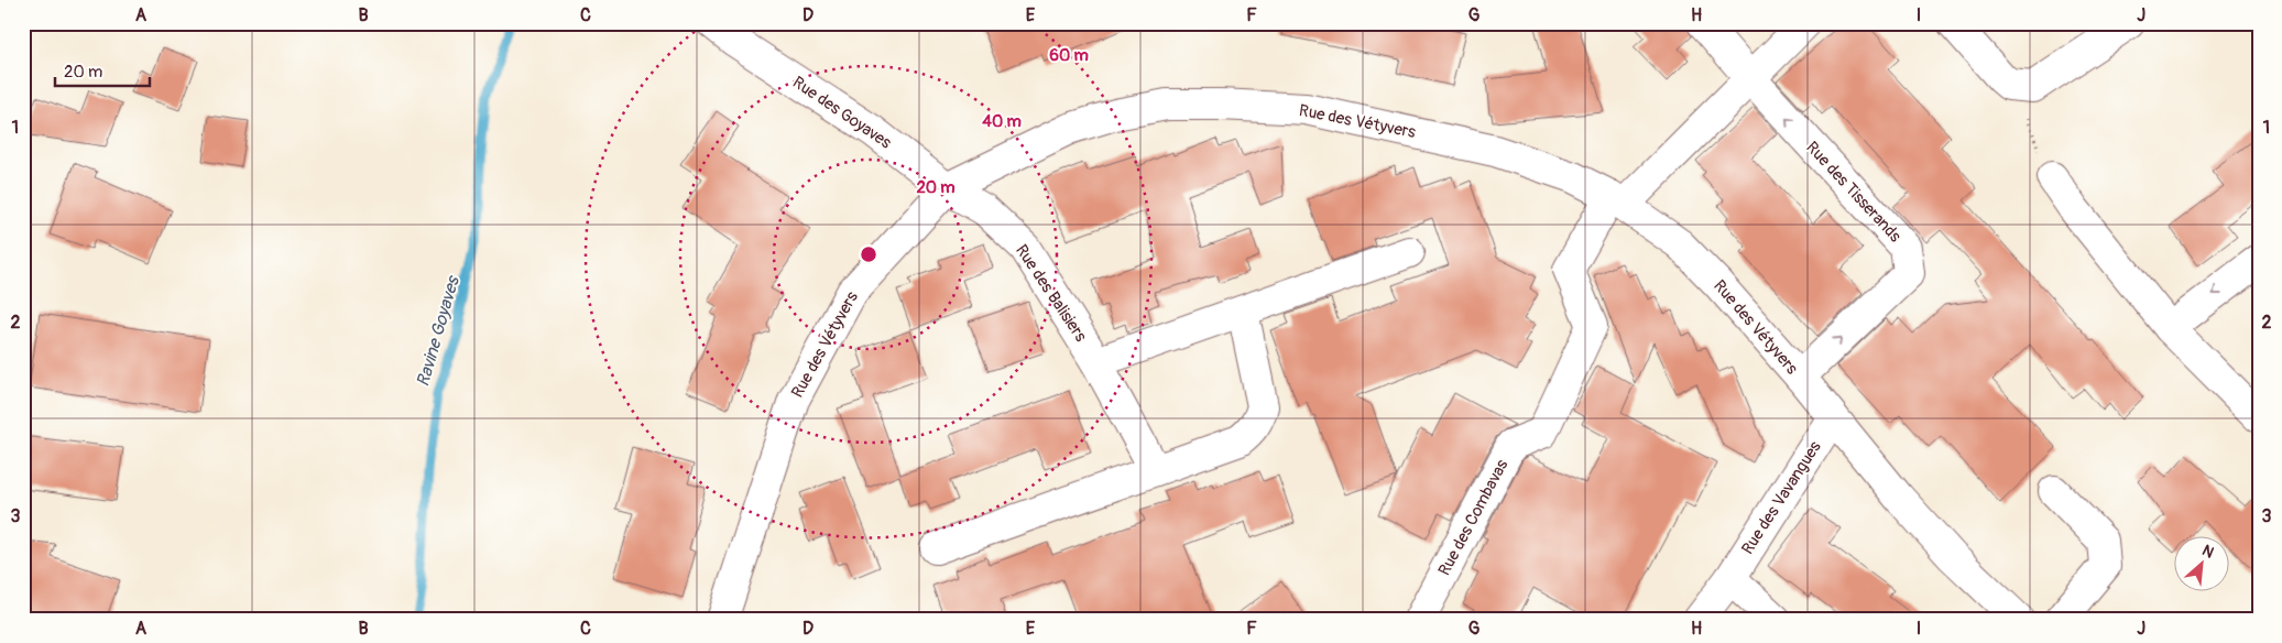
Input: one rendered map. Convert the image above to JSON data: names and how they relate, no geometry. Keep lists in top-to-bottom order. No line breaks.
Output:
{"streets":{"street":["Rue des Goyaves","Rue des Vétyvers","Rue des Tisserands","Rue des Balisiers","Rue des Vavangues","Rue des Combavas"]},"crossings":[["Rue des Goyaves","Rue des Vétyvers"],["Rue des Goyaves","Rue des Balisiers"],["Rue des Vétyvers","Rue des Tisserands"],["Rue des Vétyvers","Rue des Balisiers"],["Rue des Vétyvers","Rue des Vavangues"],["Rue des Vétyvers","Rue des Combavas"]],"water":["Ravine Goyaves"],"scale_bar":"20 m","north":"top right","grid":{"columns":["A","B","C","D","E","F","G","H","I","J"],"rows":["1","2","3"]},"rings":["60 m","40 m","20 m"]}
